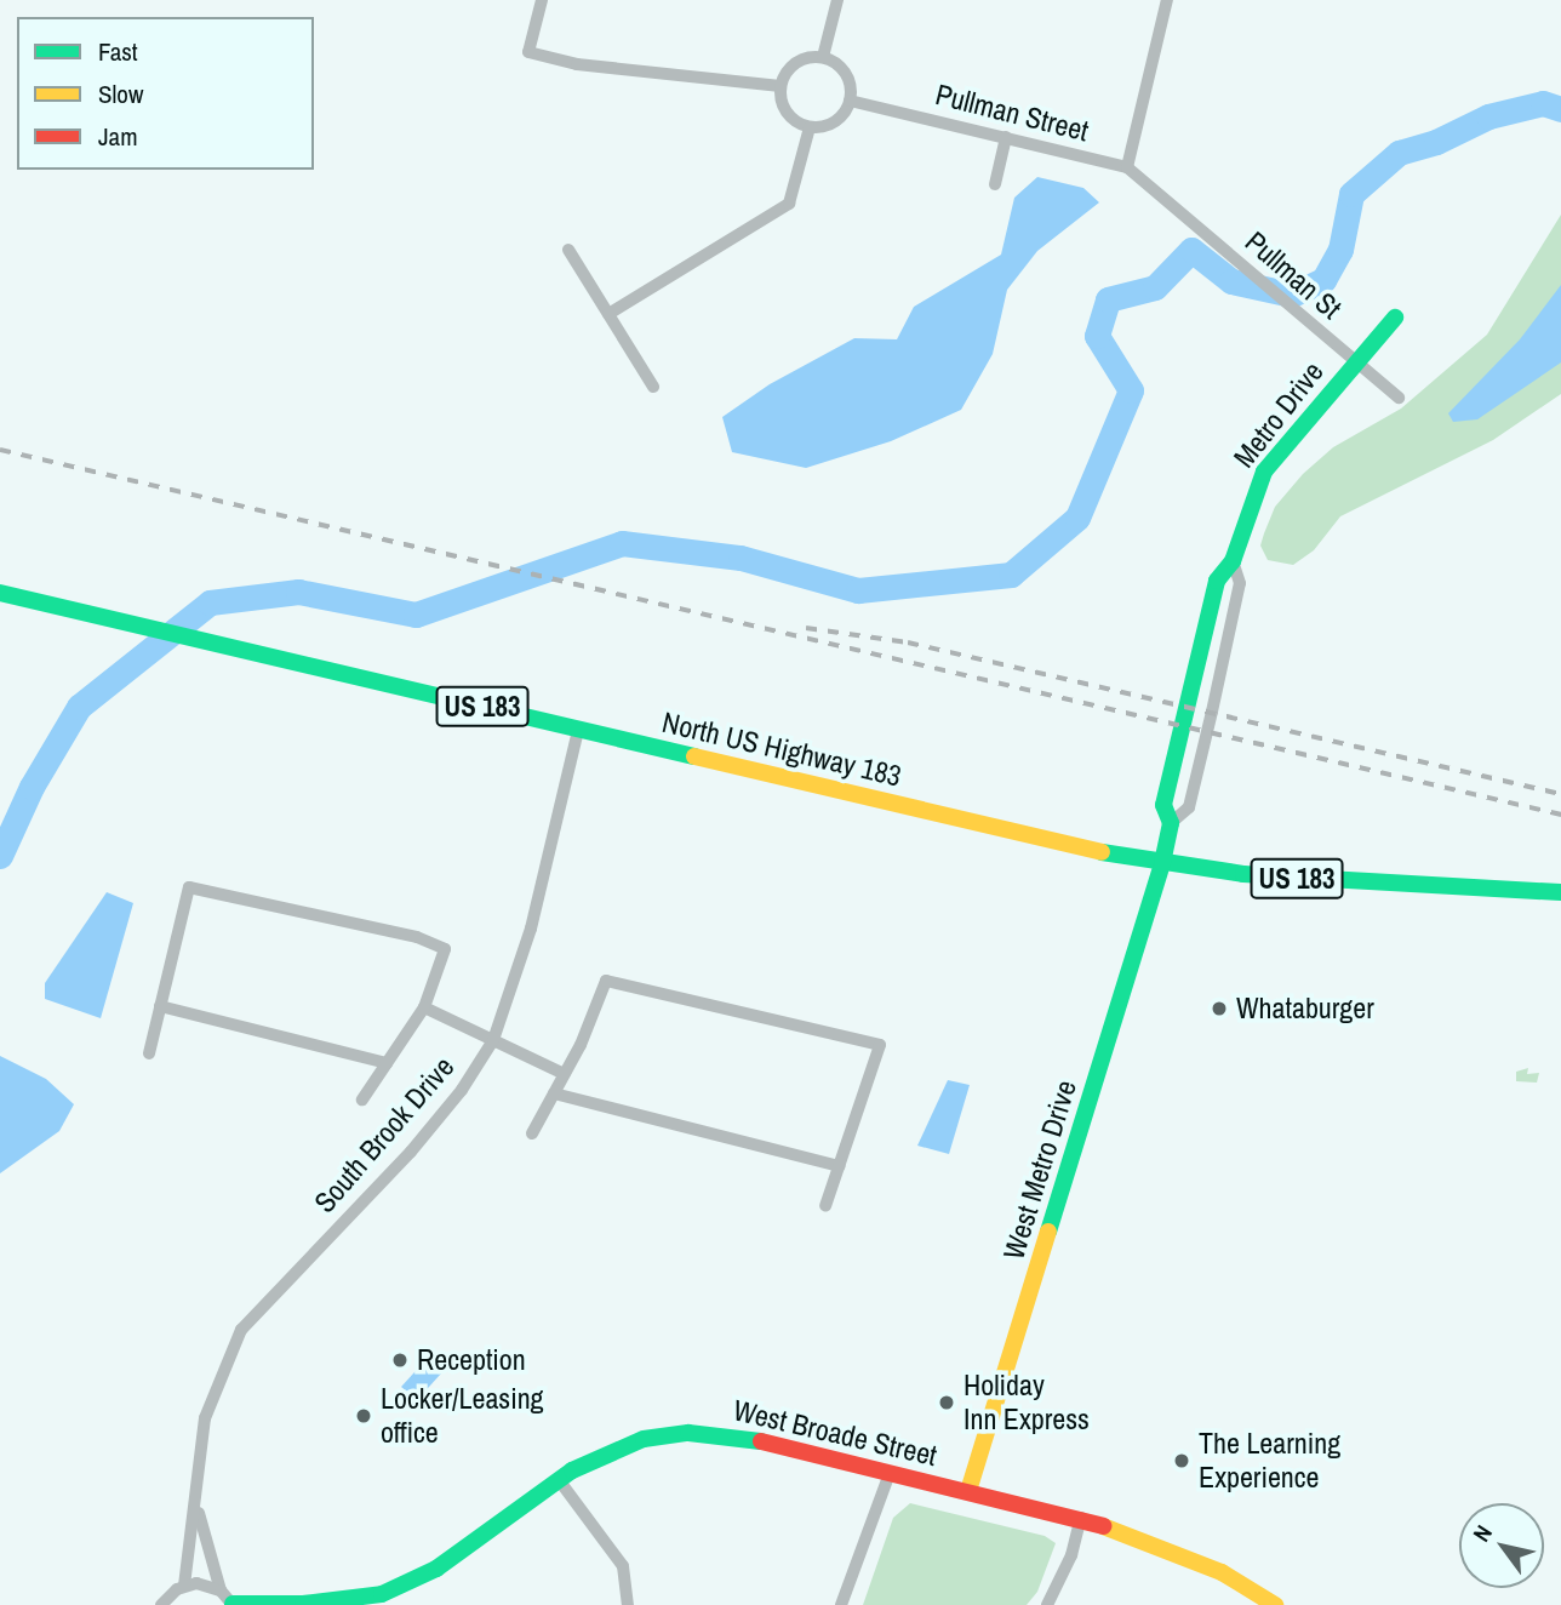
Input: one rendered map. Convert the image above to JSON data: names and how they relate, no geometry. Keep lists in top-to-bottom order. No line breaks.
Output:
{"streets":{"street":["Pullman Street","Pullman St","Metro Drive","US 183","North US Highway 183","South Brook Drive","West Metro Drive","West Broade Street"]},"crossings":[["Pullman Street","Pullman St"],["Pullman St","Metro Drive"],["Metro Drive","North US Highway 183"],["Metro Drive","West Metro Drive"],["North US Highway 183","South Brook Drive"],["North US Highway 183","West Metro Drive"],["South Brook Drive","West Broade Street"],["West Metro Drive","West Broade Street"]],"places":["Whataburger","Reception","Holiday Inn Express","Locker/Leasing office","The Learning Experience"],"legend":["Fast","Slow","Jam"],"north":"top left"}
